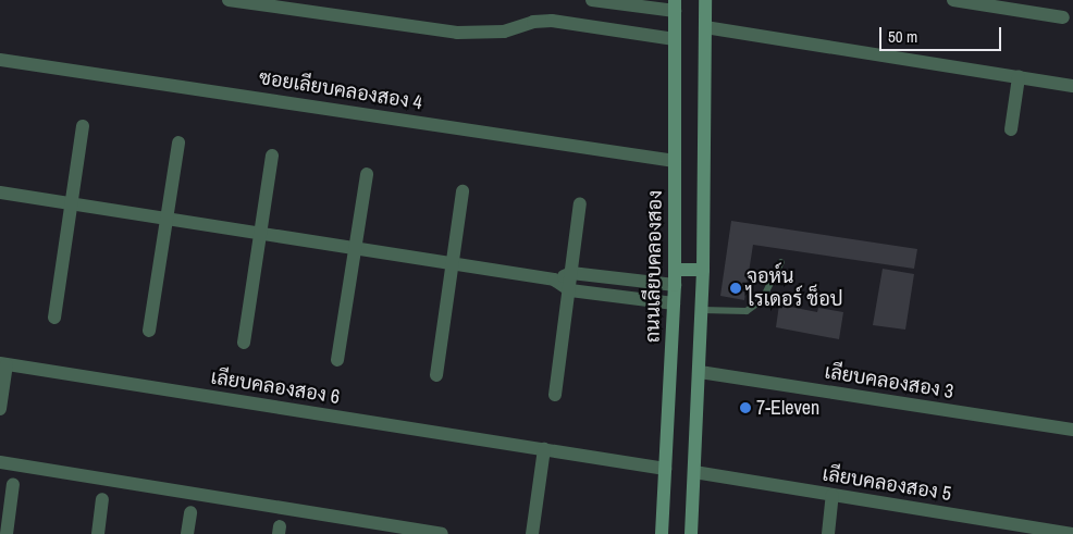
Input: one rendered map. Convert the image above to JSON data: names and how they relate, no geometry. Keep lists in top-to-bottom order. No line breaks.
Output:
{"streets":{"main road":["ถนนเลียบคลองสอง"],"street":["ซอยเลียบคลองสอง 4","เลียบคลองสอง 3","เลียบคลองสอง 6","เลียบคลองสอง 5"]},"crossings":[["ซอยเลียบคลองสอง 4","ถนนเลียบคลองสอง"],["ถนนเลียบคลองสอง","เลียบคลองสอง 6"]],"places":["จอห์น ไรเดอร์ ช็อป","7-Eleven"],"scale_bar":"50 m"}
